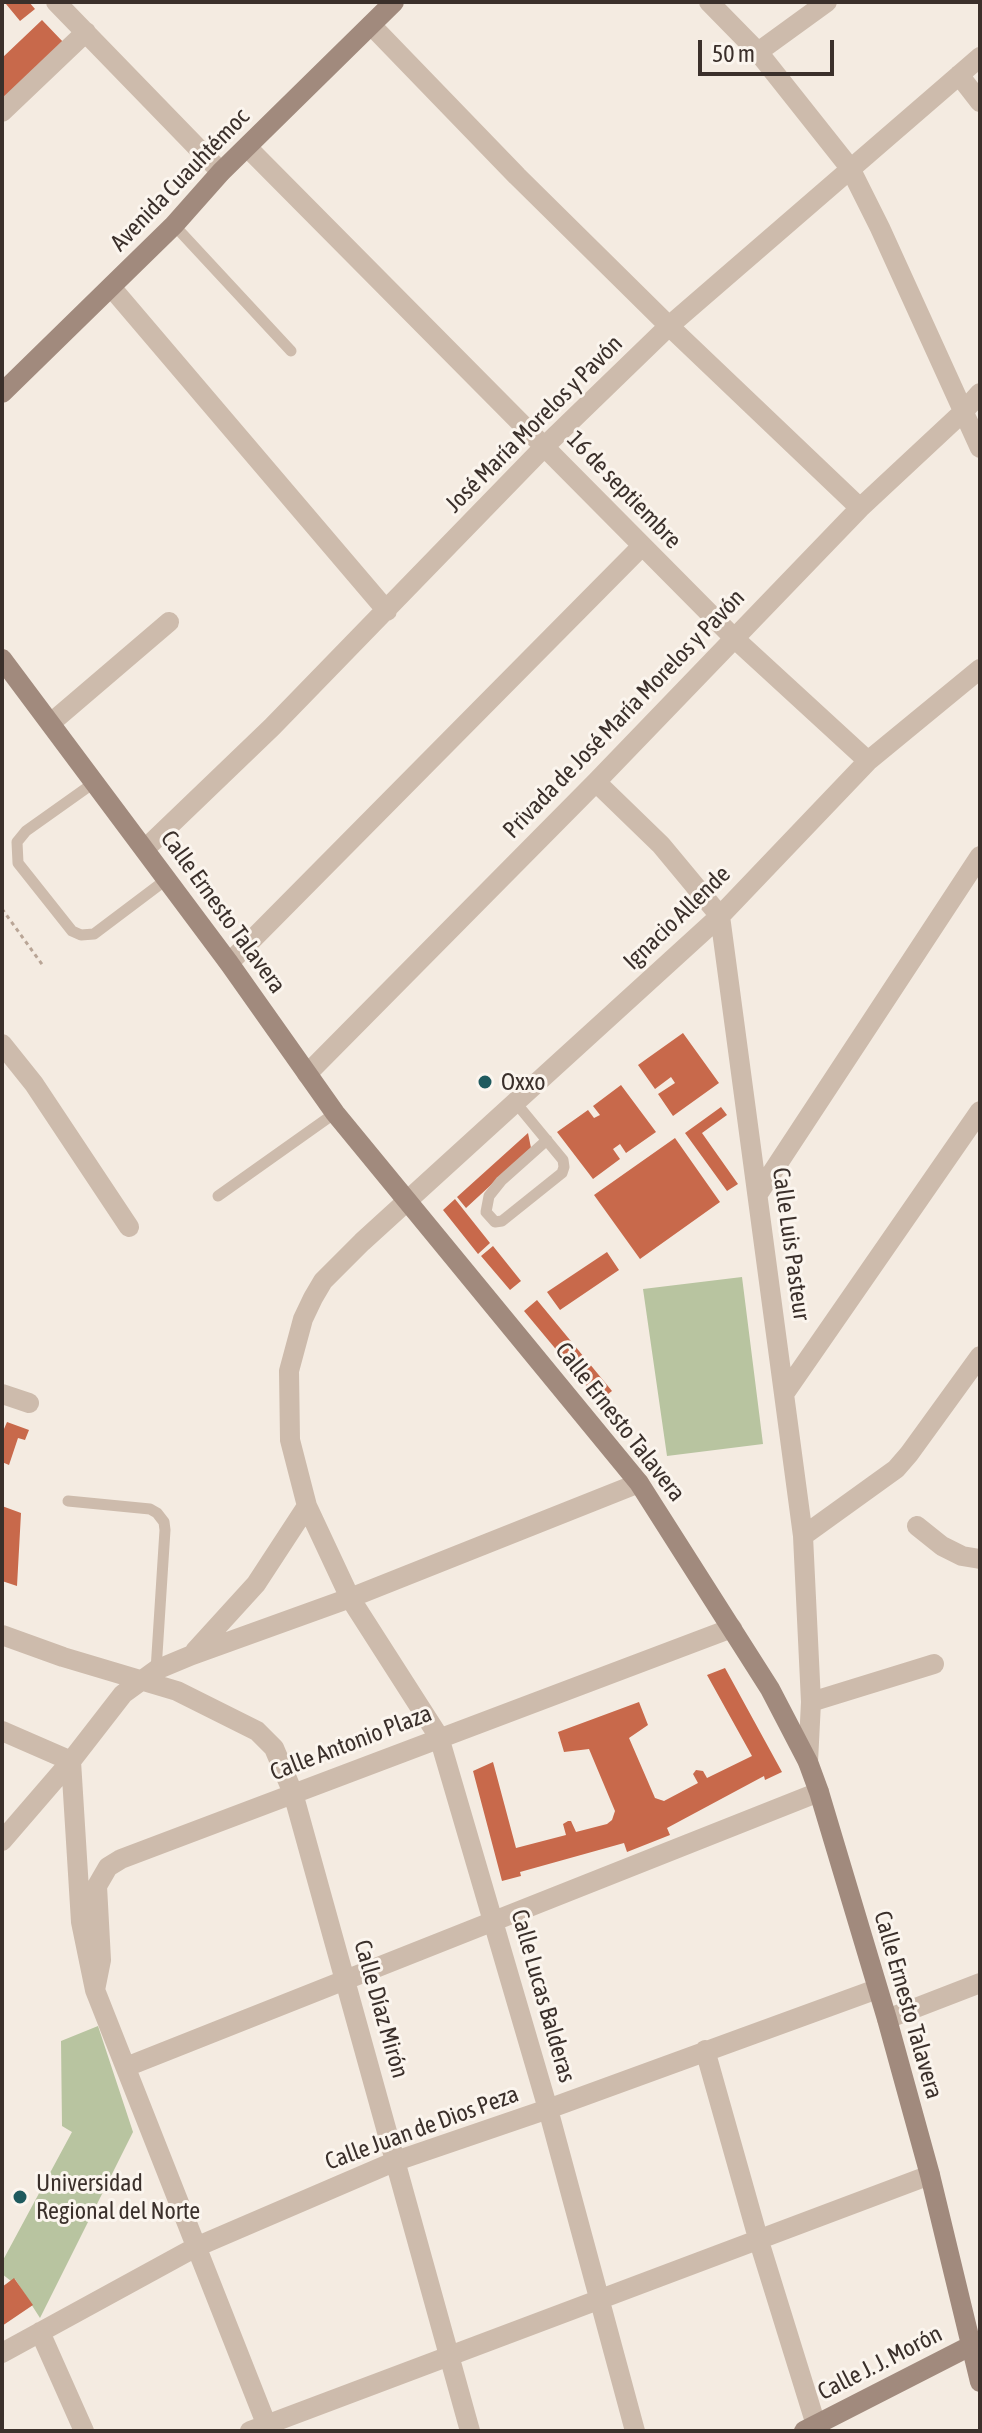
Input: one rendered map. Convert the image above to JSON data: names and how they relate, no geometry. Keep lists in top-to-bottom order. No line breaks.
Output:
{"streets":{"street":["Avenida Cuauhtémoc","José María Morelos y Pavón","16 de septiembre","Privada de José María Morelos y Pavón","Calle Ernesto Talavera","Ignacio Allende","Calle Luis Pasteur","Calle Antonio Plaza","Calle Lucas Balderas","Calle Díaz Mirón","Calle Juan de Dios Peza","Calle J. J. Morón"]},"crossings":[["Avenida Cuauhtémoc","16 de septiembre"],["José María Morelos y Pavón","16 de septiembre"],["José María Morelos y Pavón","Calle Ernesto Talavera"],["16 de septiembre","Privada de José María Morelos y Pavón"],["16 de septiembre","Ignacio Allende"],["Privada de José María Morelos y Pavón","Calle Ernesto Talavera"],["Calle Ernesto Talavera","Ignacio Allende"],["Calle Ernesto Talavera","Calle Luis Pasteur"],["Calle Ernesto Talavera","Calle Antonio Plaza"],["Calle Ernesto Talavera","Calle Juan de Dios Peza"],["Calle Ernesto Talavera","Calle J. J. Morón"],["Ignacio Allende","Calle Luis Pasteur"],["Ignacio Allende","Calle Lucas Balderas"],["Calle Antonio Plaza","Calle Lucas Balderas"],["Calle Antonio Plaza","Calle Díaz Mirón"],["Calle Lucas Balderas","Calle Juan de Dios Peza"],["Calle Díaz Mirón","Calle Juan de Dios Peza"]],"places":["Oxxo","Universidad Regional del Norte"],"scale_bar":"50 m"}
